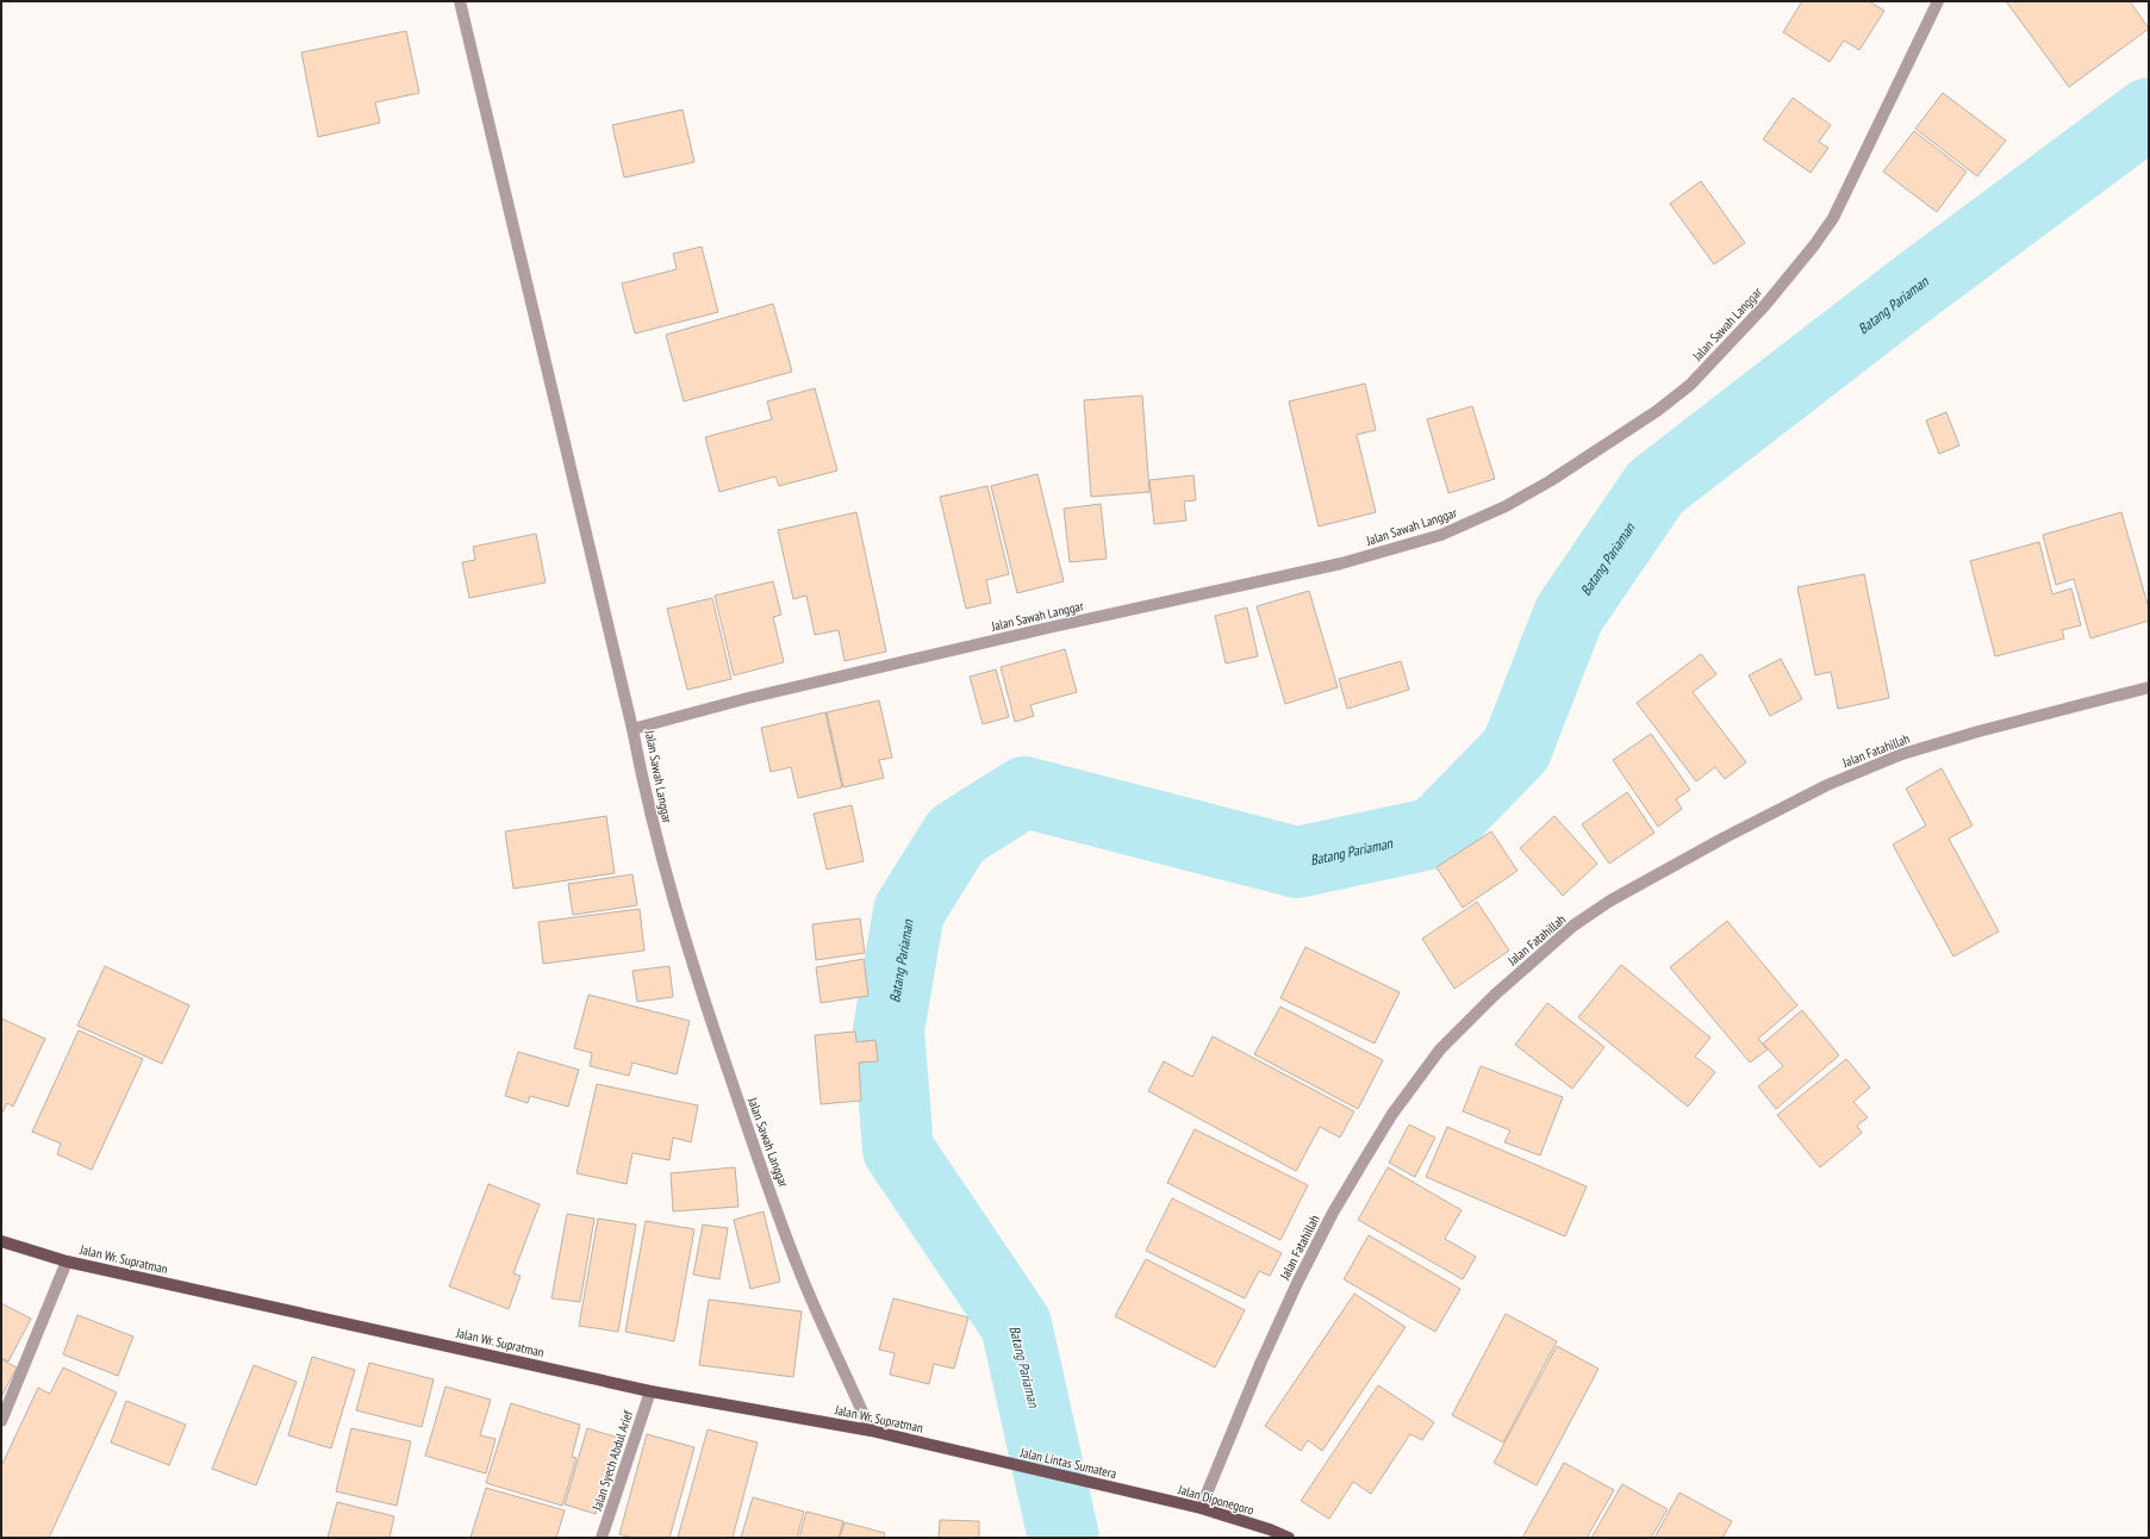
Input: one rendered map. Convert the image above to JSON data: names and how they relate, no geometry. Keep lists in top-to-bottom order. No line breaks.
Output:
{"streets":{"main road":["Jalan Wr. Supratman","Jalan Lintas Sumatera","Jalan Diponegoro"],"street":["Jalan Sawah Langgar","Jalan Fatahillah","Jalan Syech Abdul Arief"]},"crossings":[["Jalan Sawah Langgar","Jalan Wr. Supratman"],["Jalan Fatahillah","Jalan Diponegoro"],["Jalan Wr. Supratman","Jalan Syech Abdul Arief"],["Jalan Wr. Supratman","Jalan Lintas Sumatera"],["Jalan Lintas Sumatera","Jalan Diponegoro"]],"water":["Batang Pariaman"]}
